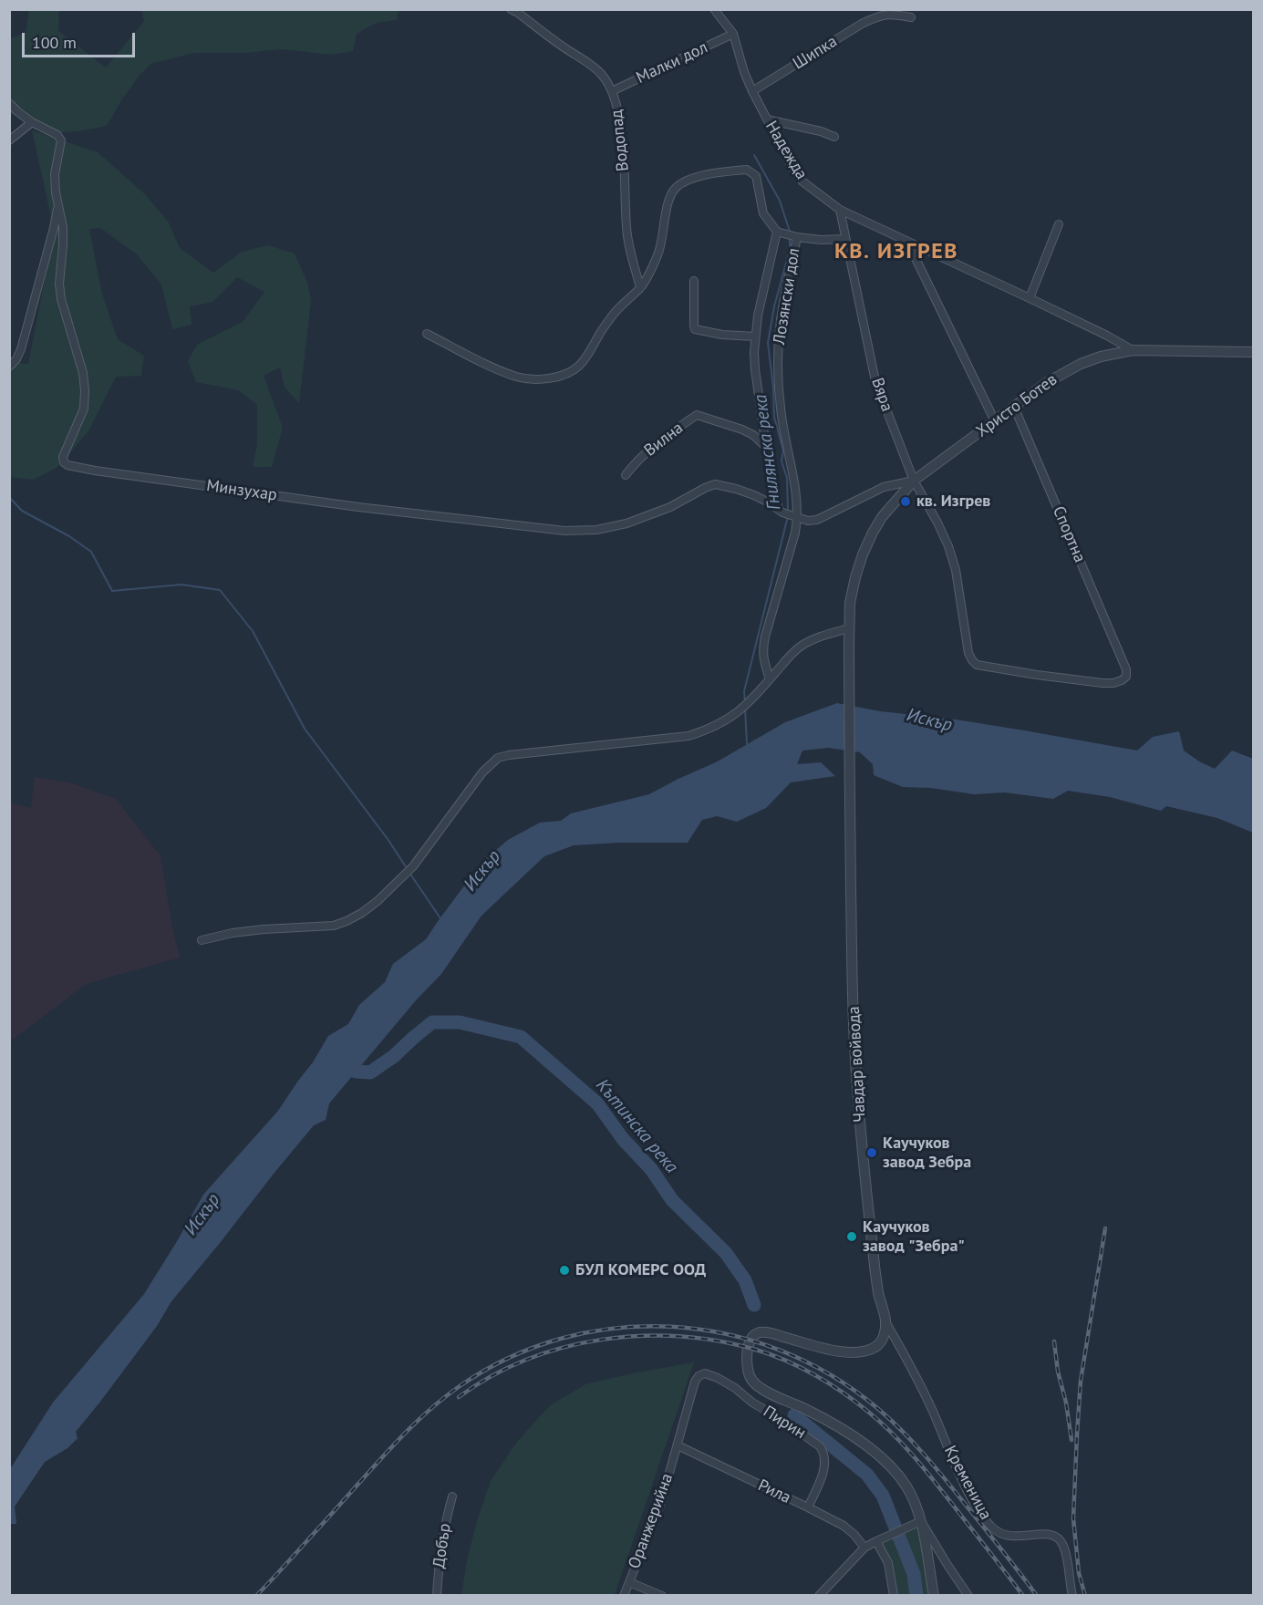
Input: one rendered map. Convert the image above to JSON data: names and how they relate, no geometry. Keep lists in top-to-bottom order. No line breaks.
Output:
{"streets":{"street":["Шипка","Малки дол","Водопад","Надежда","Лозянски дол","Вяра","Христо Ботев","Вилна","Минзухар","Спортна","Чавдар войвода","Пирин","Кременица","Рила","Оранжерийна","Добър"]},"crossings":[["Шипка","Надежда"],["Малки дол","Водопад"],["Малки дол","Надежда"],["Водопад","Лозянски дол"],["Надежда","Вяра"],["Надежда","Христо Ботев"],["Лозянски дол","Вяра"],["Лозянски дол","Христо Ботев"],["Лозянски дол","Вилна"],["Лозянски дол","Минзухар"],["Вяра","Христо Ботев"],["Вяра","Спортна"],["Христо Ботев","Минзухар"],["Христо Ботев","Спортна"],["Чавдар войвода","Кременица"],["Пирин","Рила"],["Пирин","Оранжерийна"],["Рила","Оранжерийна"]],"districts":["КВ. ИЗГРЕВ"],"water":["Гнилянска река","Искър","Кътинска река"],"places":["кв. Изгрев","Каучуков завод Зебра","Каучуков завод \"Зебра\"","БУЛ КОМЕРС ООД"],"scale_bar":"100 m"}
